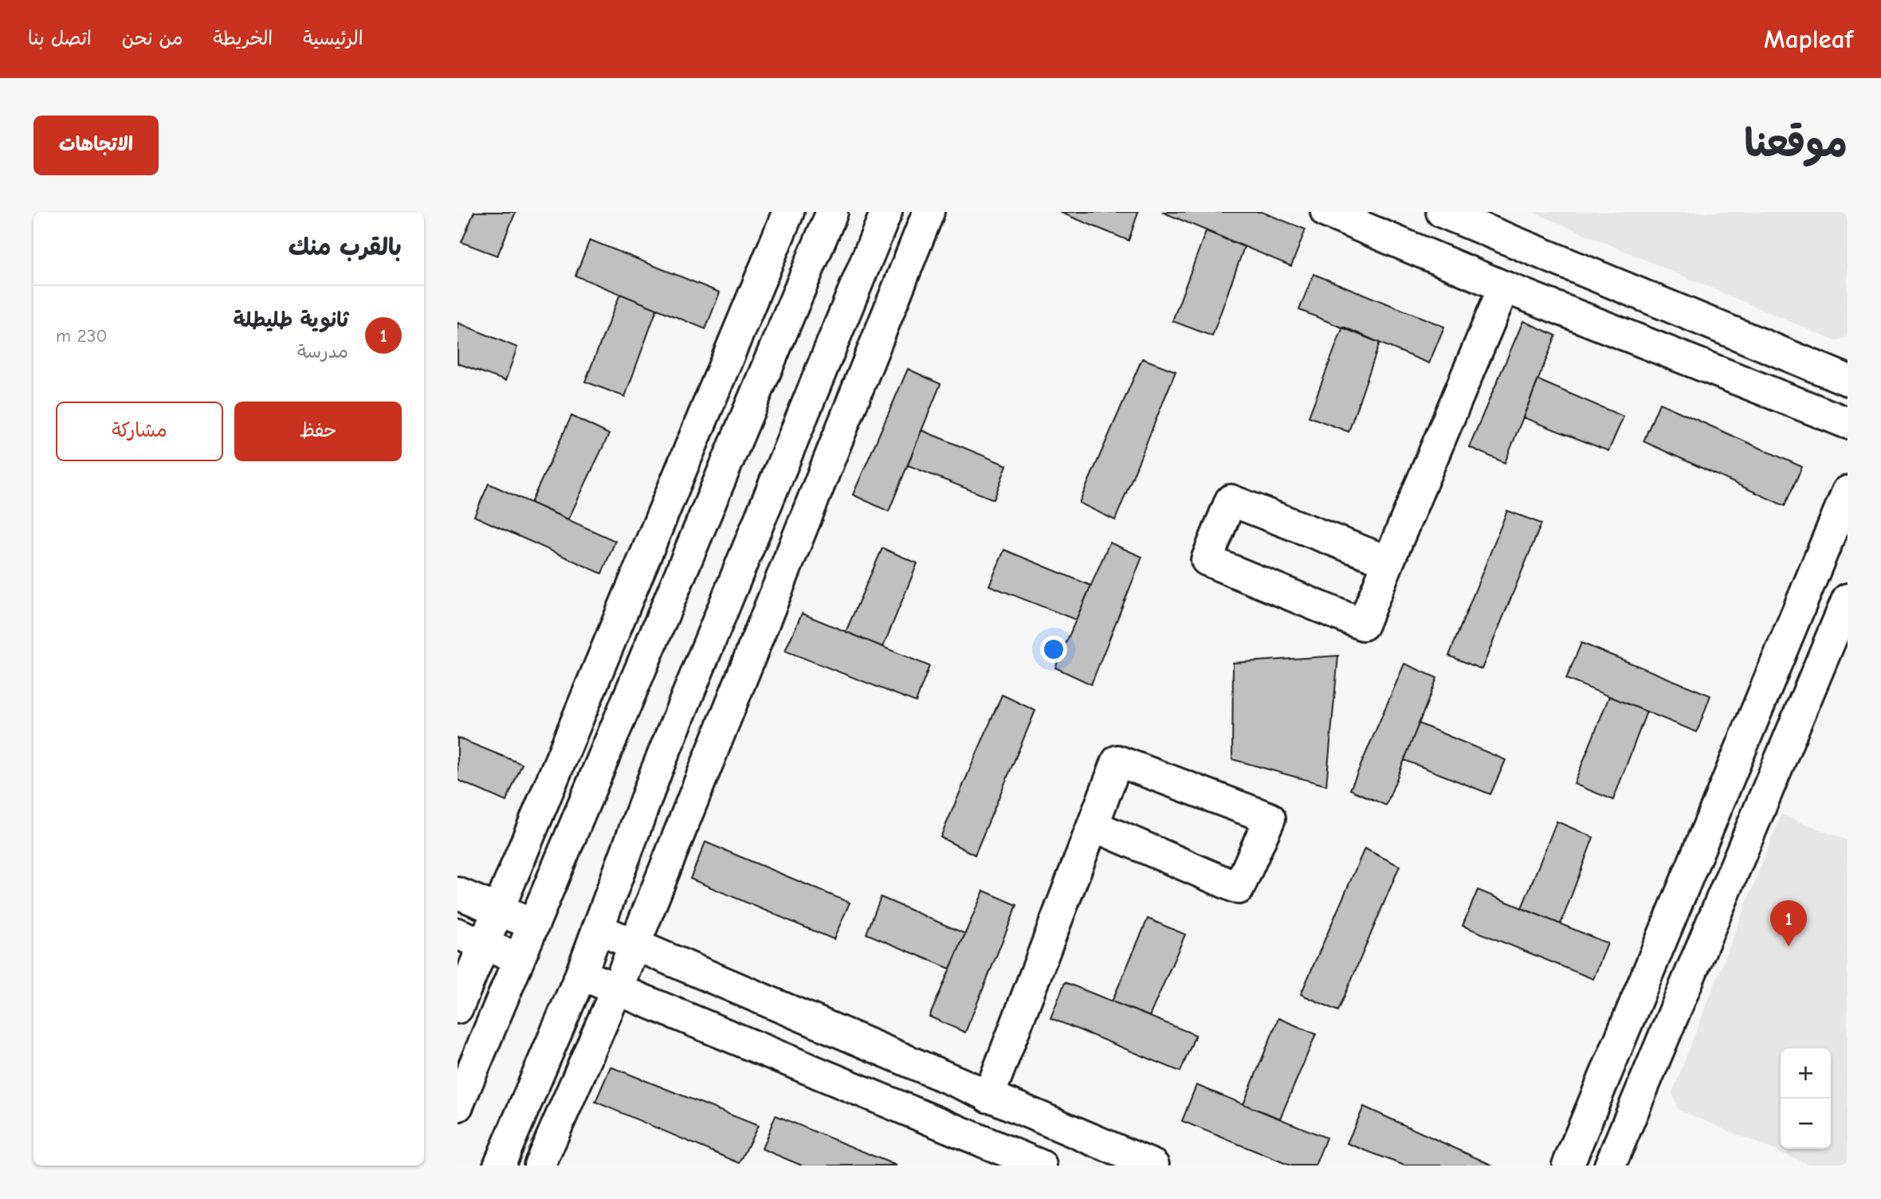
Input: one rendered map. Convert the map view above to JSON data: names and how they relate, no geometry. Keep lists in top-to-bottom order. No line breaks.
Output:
{"page":{"header":"Mapleaf","nav":["الرئيسية","الخريطة","من نحن","اتصل بنا"],"title":"موقعنا","buttons":["الاتجاهات",["حفظ","مشاركة"]],"heading":"بالقرب منك","list":[{"mark":"1","name":"ثانوية طليطلة","note":"مدرسة","value":"230 m"}],"pins":"1","map_buttons":["+","−"]}}
